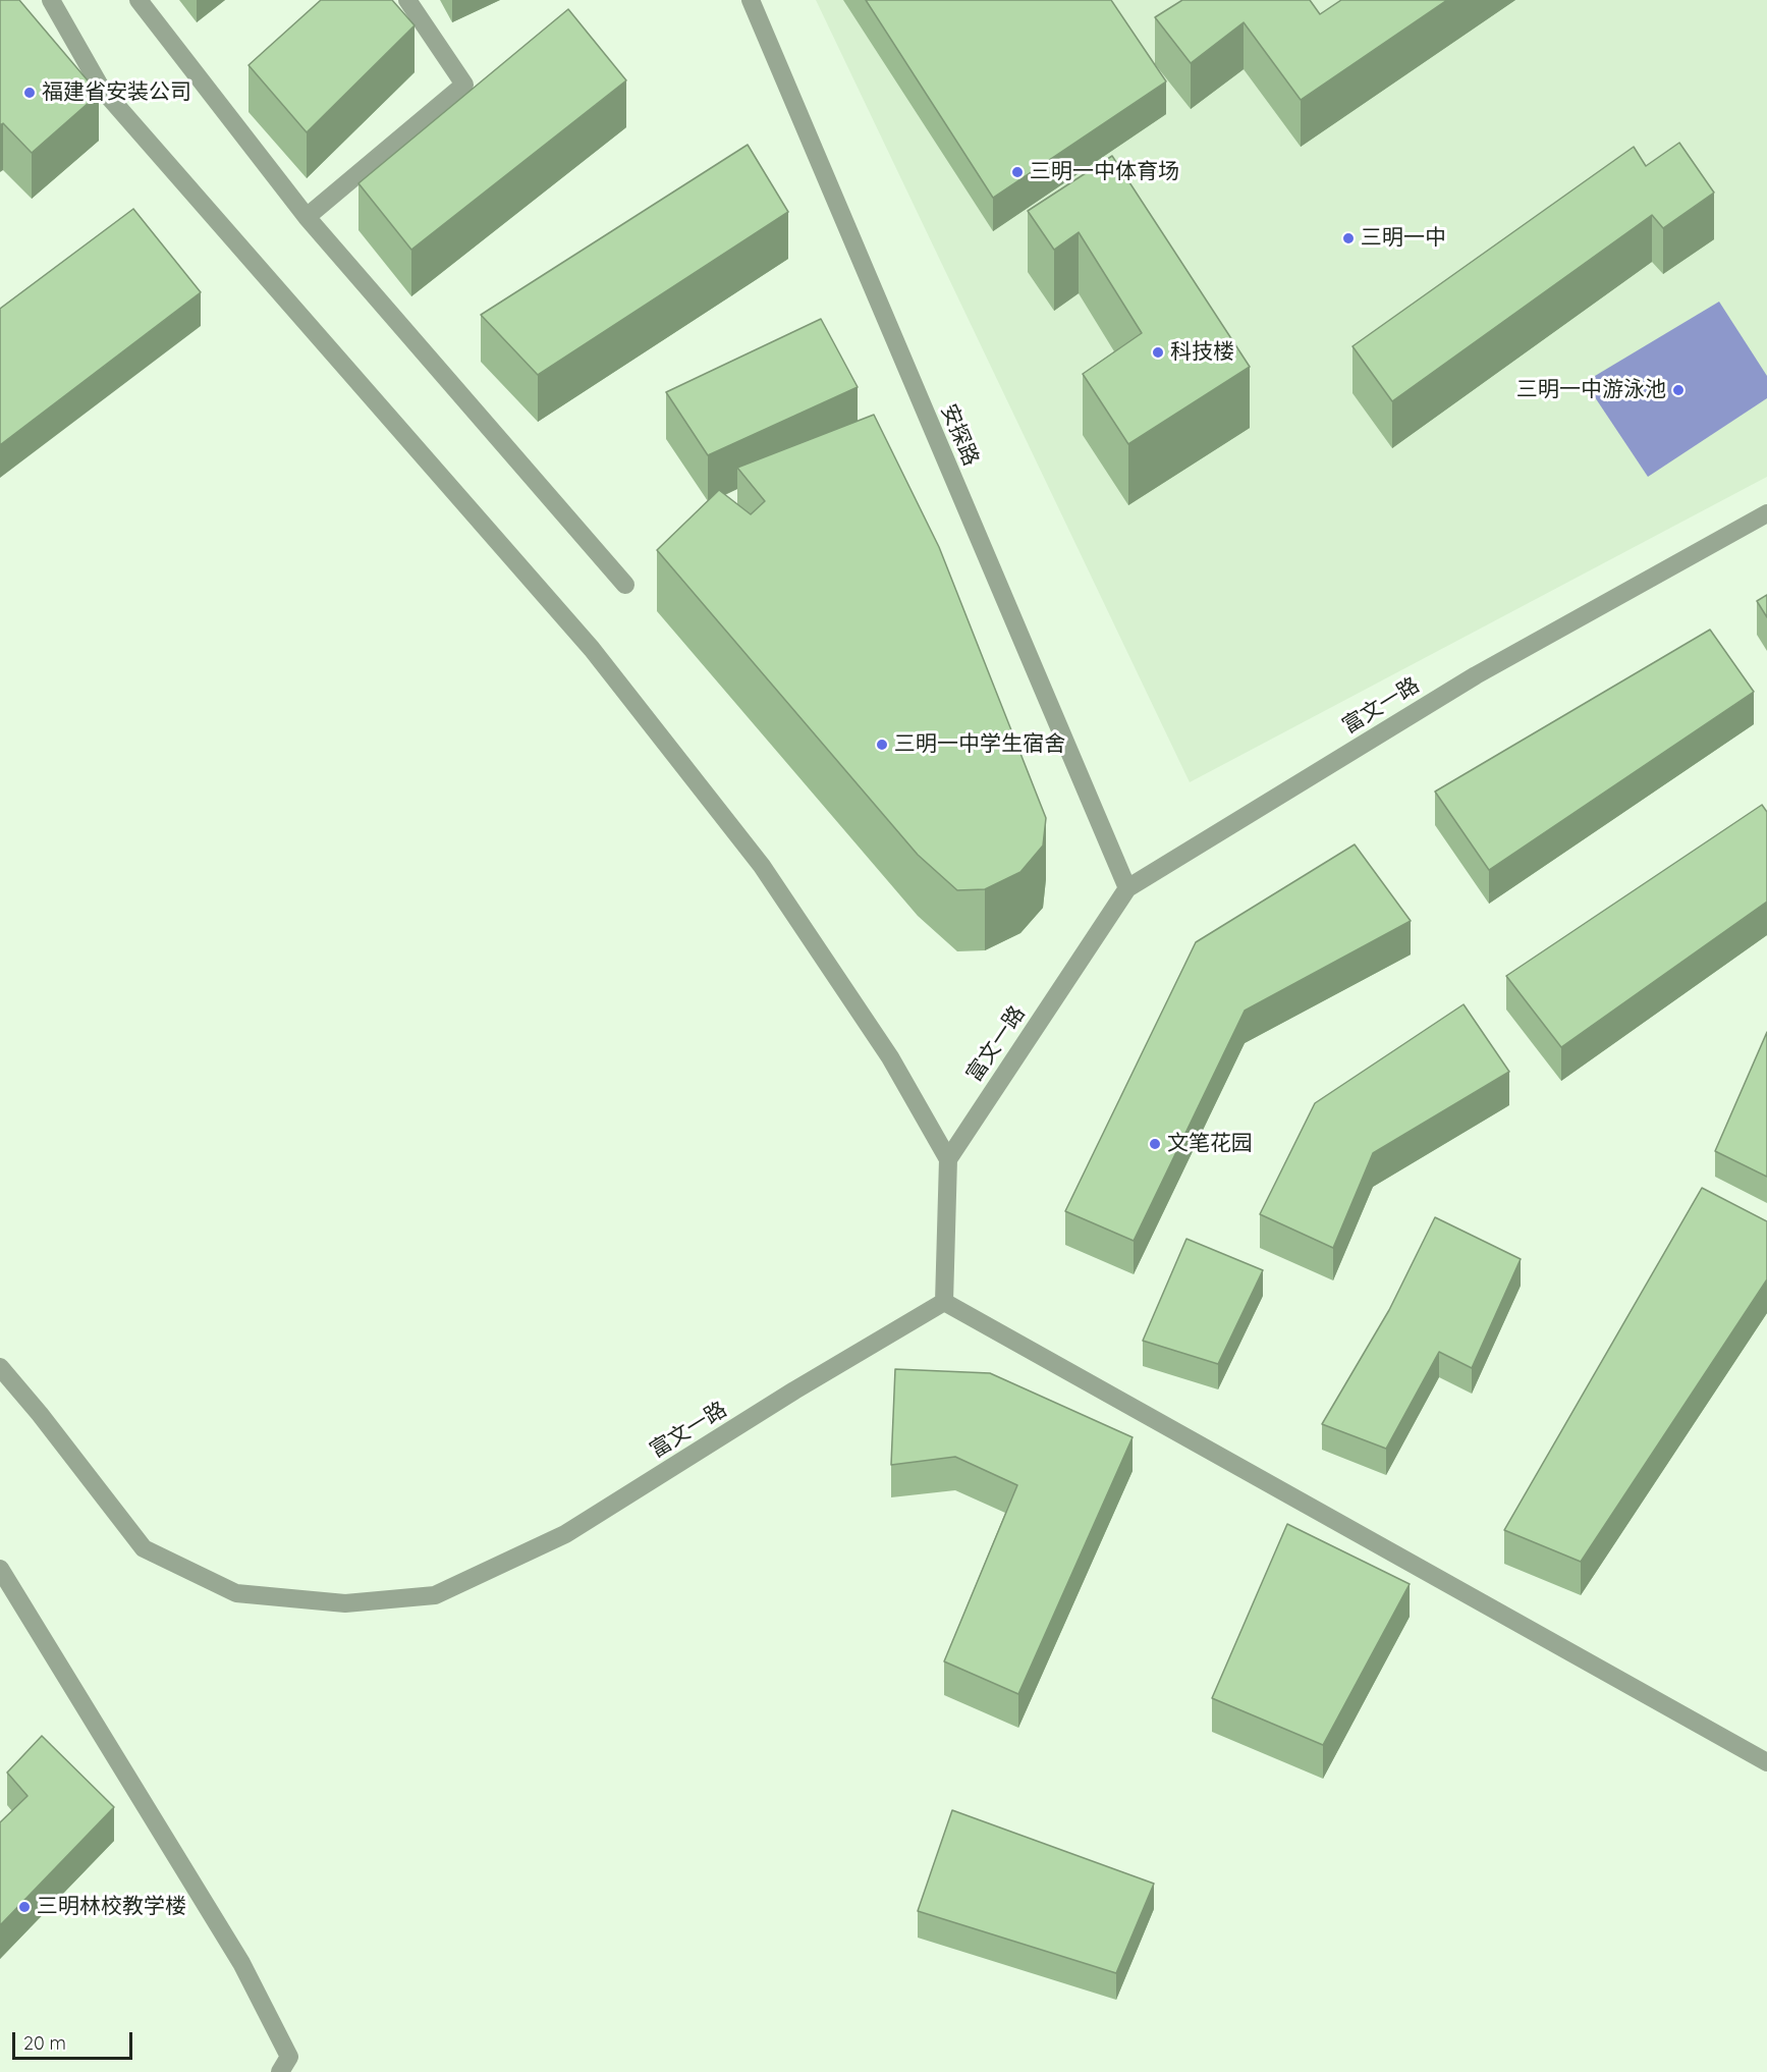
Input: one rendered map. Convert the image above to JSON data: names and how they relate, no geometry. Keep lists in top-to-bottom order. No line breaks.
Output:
{"streets":{"street":["安探路","富文一路"]},"crossings":[["安探路","富文一路"]],"places":["福建省安装公司","三明一中体育场","三明一中","科技楼","三明一中游泳池","三明一中学生宿舍","文笔花园","三明林校教学楼"],"scale_bar":"20 m"}
